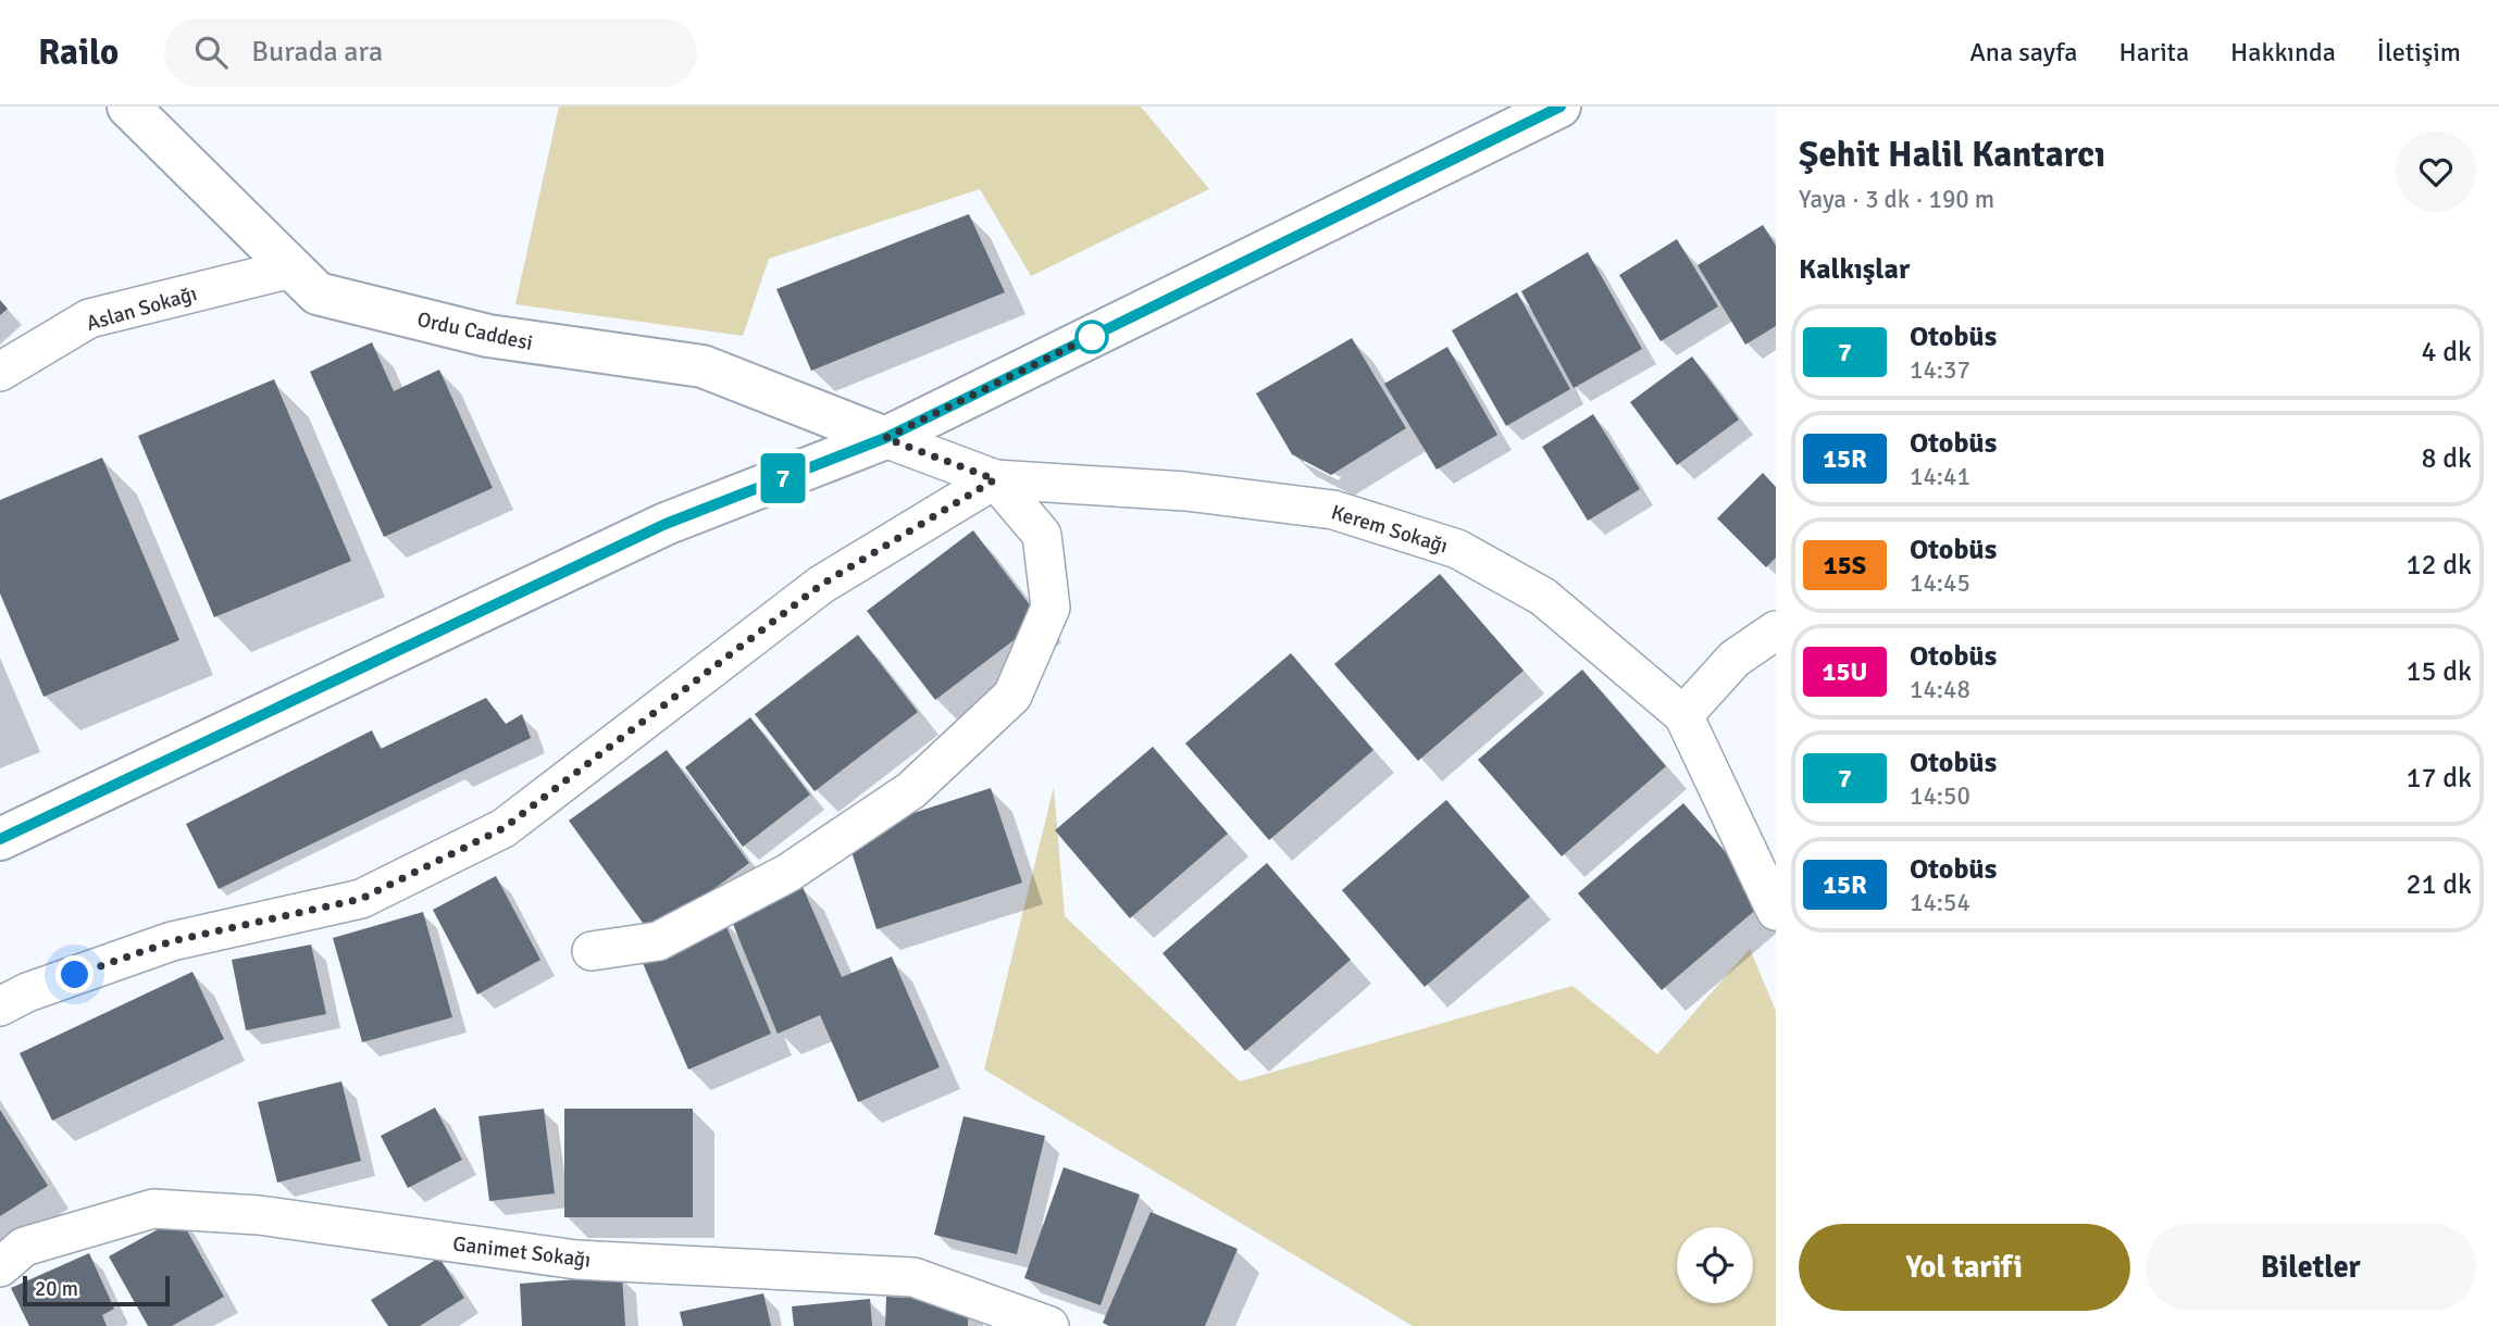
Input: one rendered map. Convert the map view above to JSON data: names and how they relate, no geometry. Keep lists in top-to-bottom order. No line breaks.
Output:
{"streets":{"main road":["Ordu Caddesi"],"street":["Aslan Sokağı","Kerem Sokağı","Ganimet Sokağı"]},"crossings":[["Aslan Sokağı","Ordu Caddesi"]],"lines":["bus line 7"],"scale_bar":"20 m","page":{"header":"Railo","search":"Burada ara","nav":["Ana sayfa","Harita","Hakkında","İletişim"],"on_map":"7","heading":[["Şehit Halil Kantarcı","Yaya · 3 dk · 190 m"],"Kalkışlar"],"list":[{"mark":"7","name":"Otobüs","note":"14:37","value":"4 dk"},{"mark":"15R","name":"Otobüs","note":"14:41","value":"8 dk"},{"mark":"15S","name":"Otobüs","note":"14:45","value":"12 dk"},{"mark":"15U","name":"Otobüs","note":"14:48","value":"15 dk"},{"mark":"7","name":"Otobüs","note":"14:50","value":"17 dk"},{"mark":"15R","name":"Otobüs","note":"14:54","value":"21 dk"}],"buttons":["Yol tarifi","Biletler"],"scale":"20 m"}}
